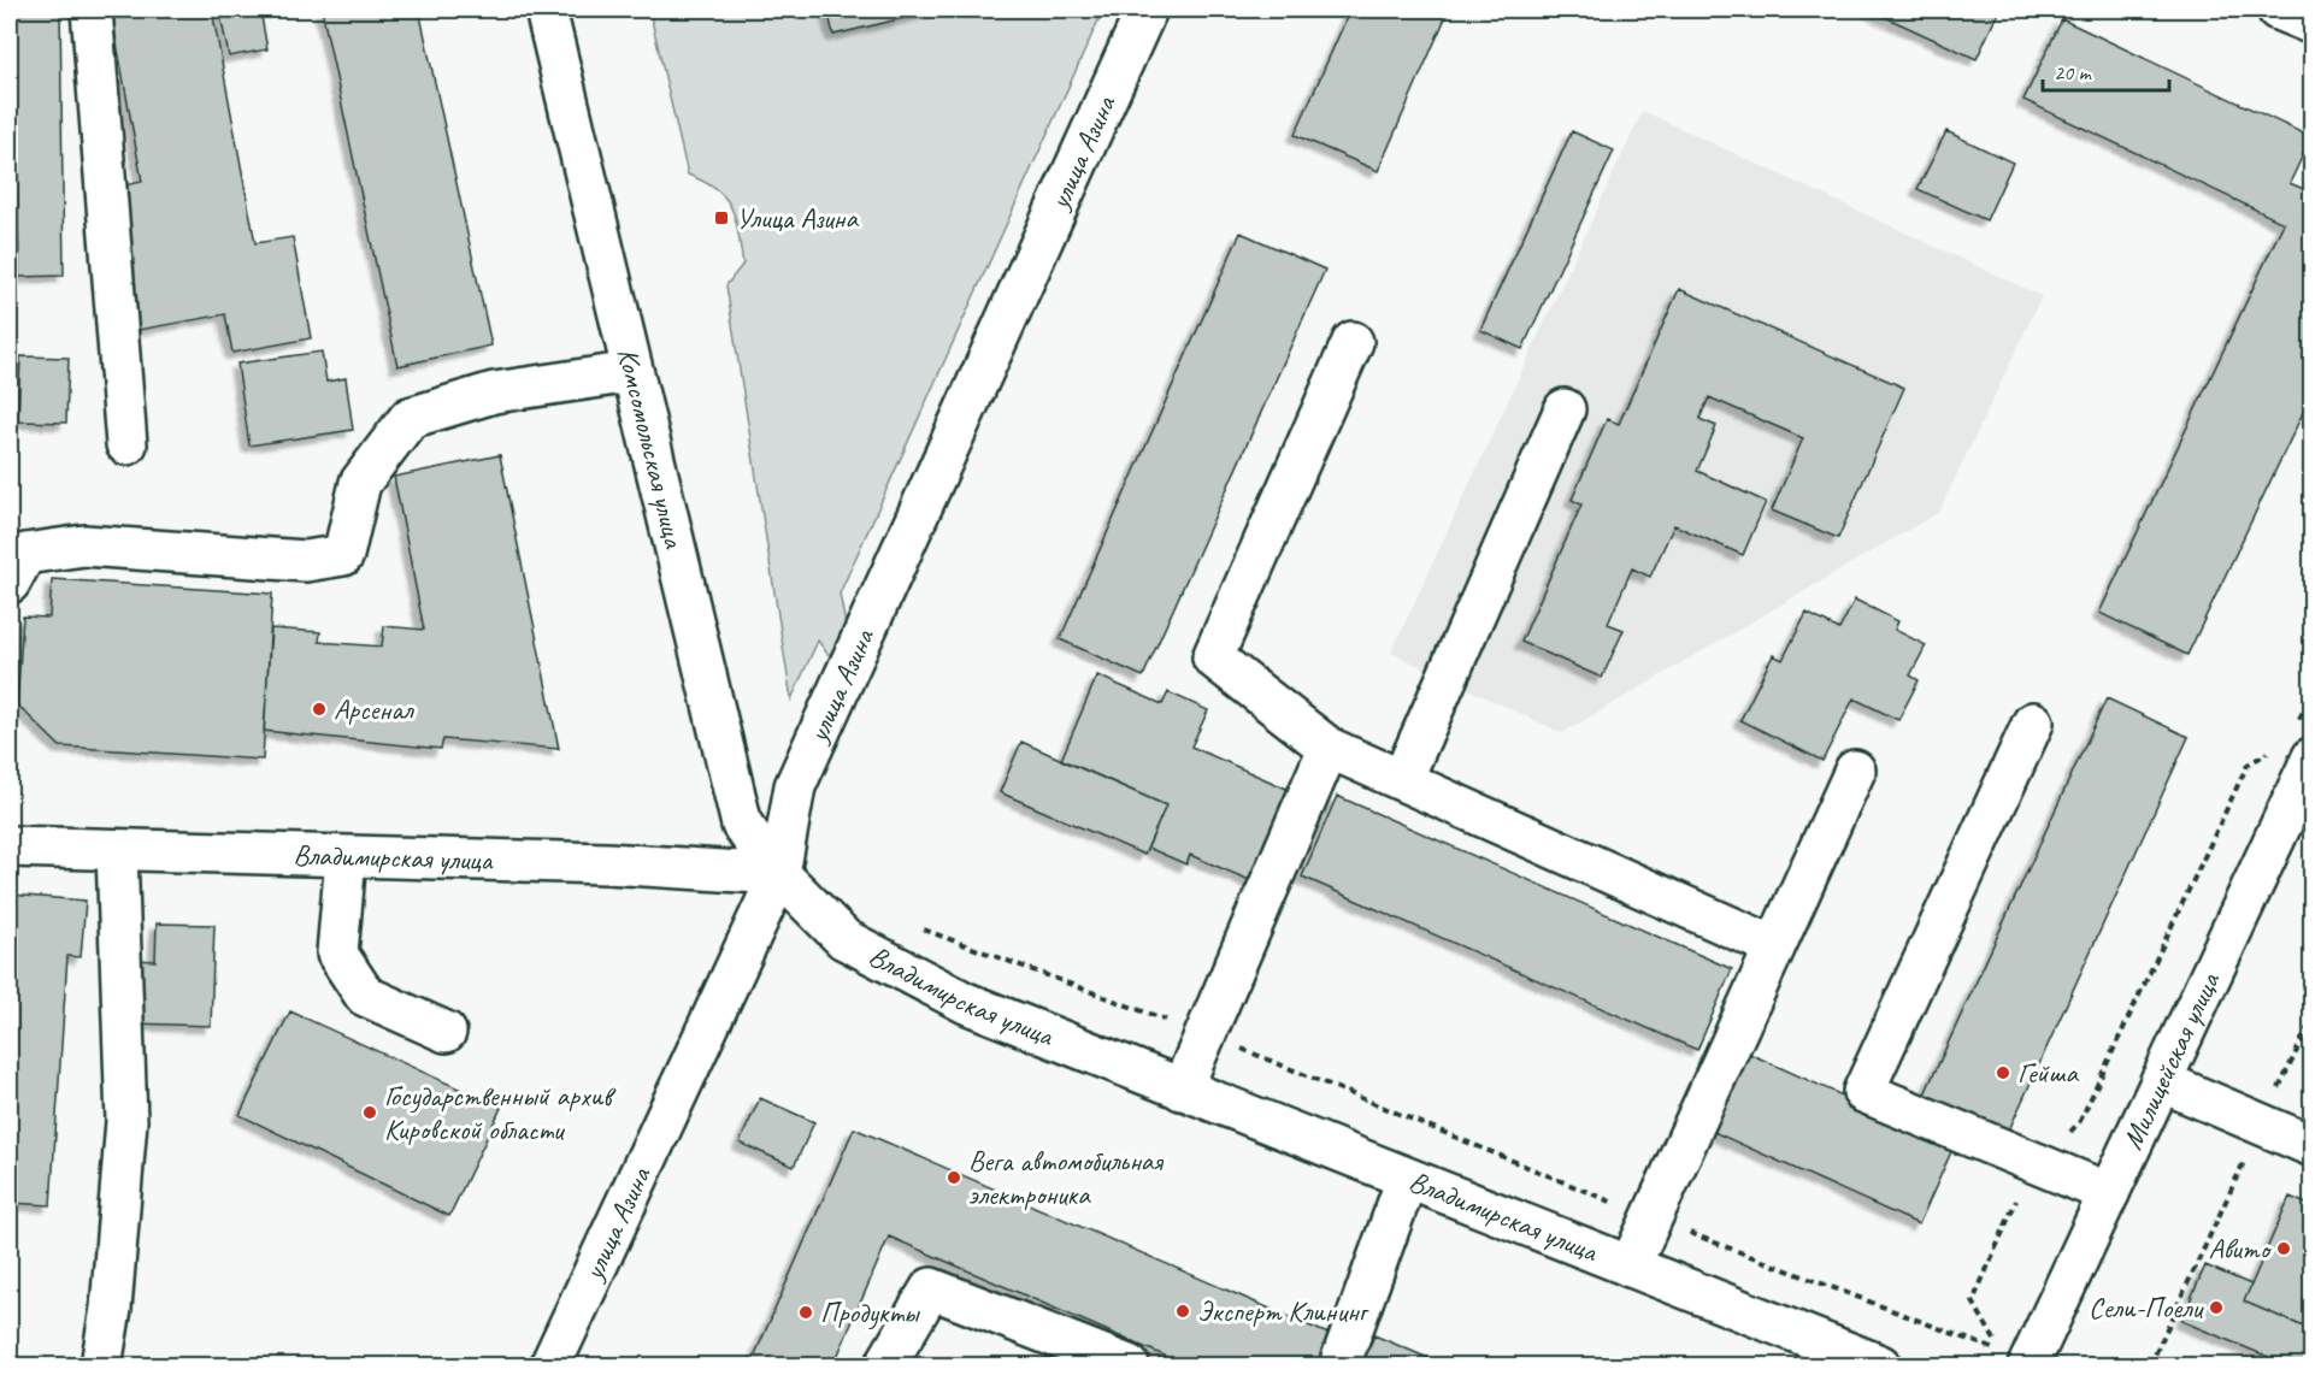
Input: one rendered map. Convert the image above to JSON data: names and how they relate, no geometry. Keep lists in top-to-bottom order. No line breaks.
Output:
{"streets":{"street":["улица Азина","Комсомольская улица","Владимирская улица","Милицейская улица"]},"crossings":[["улица Азина","Комсомольская улица"],["улица Азина","Владимирская улица"],["Комсомольская улица","Владимирская улица"]],"places":{"transit":["Улица Азина"],"other":["Арсенал","Гейша","Государственный архив Кировской области","Вега автомобильная электроника","Авито","Сели-Поели","Эксперт Клининг","Продукты"]},"scale_bar":"20 m"}
